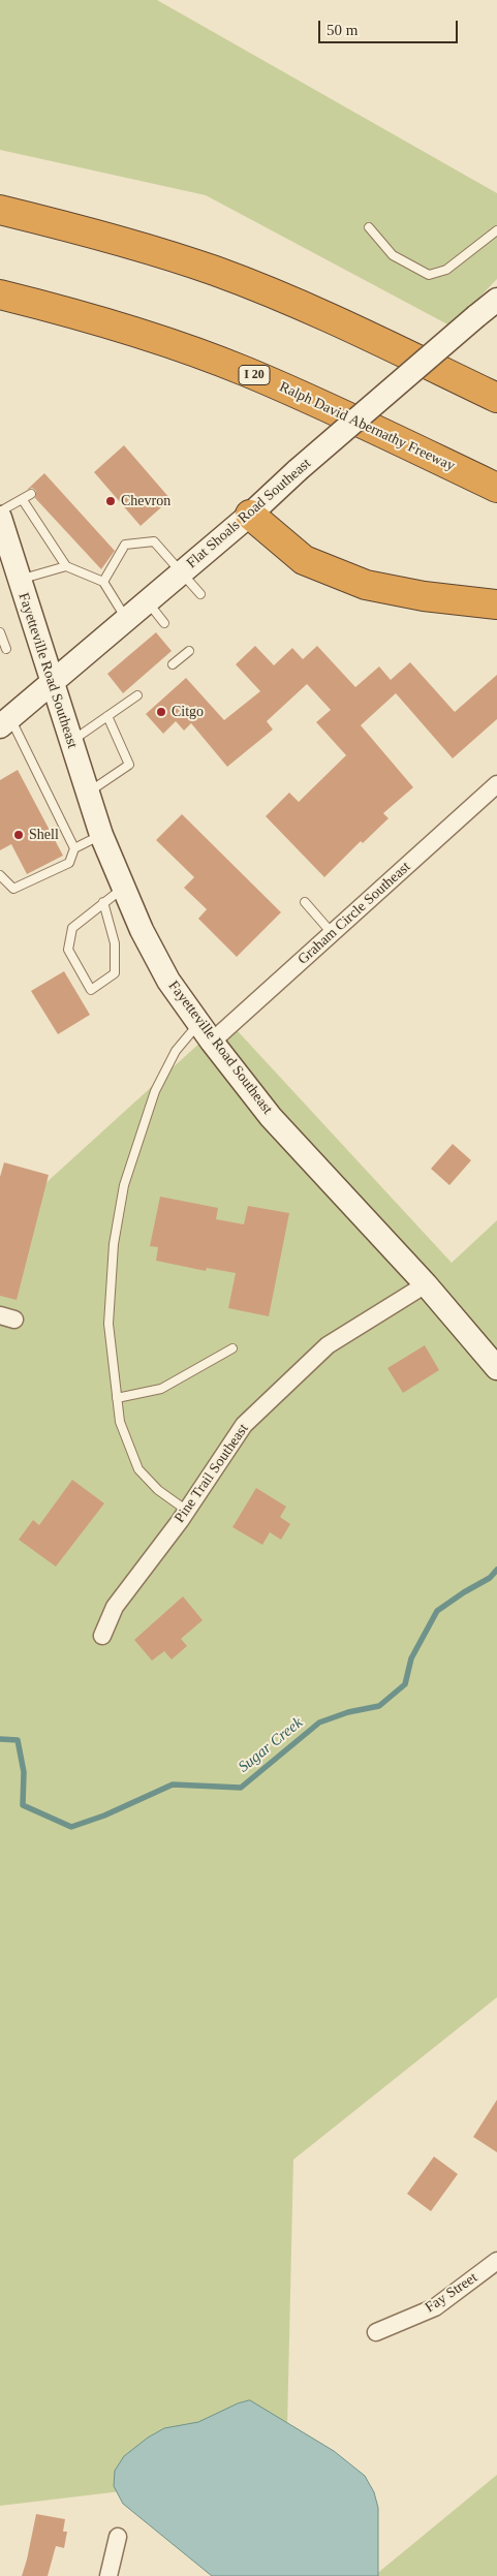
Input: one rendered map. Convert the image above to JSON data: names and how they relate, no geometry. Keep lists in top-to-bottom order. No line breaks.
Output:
{"streets":{"highway":["I 20","Ralph David Abernathy Freeway"],"street":["Flat Shoals Road Southeast","Fayetteville Road Southeast","Graham Circle Southeast","Pine Trail Southeast","Fay Street"]},"crossings":[["Flat Shoals Road Southeast","Fayetteville Road Southeast"],["Fayetteville Road Southeast","Graham Circle Southeast"],["Fayetteville Road Southeast","Pine Trail Southeast"]],"water":["Sugar Creek"],"places":["Chevron","Citgo","Shell"],"scale_bar":"50 m"}
